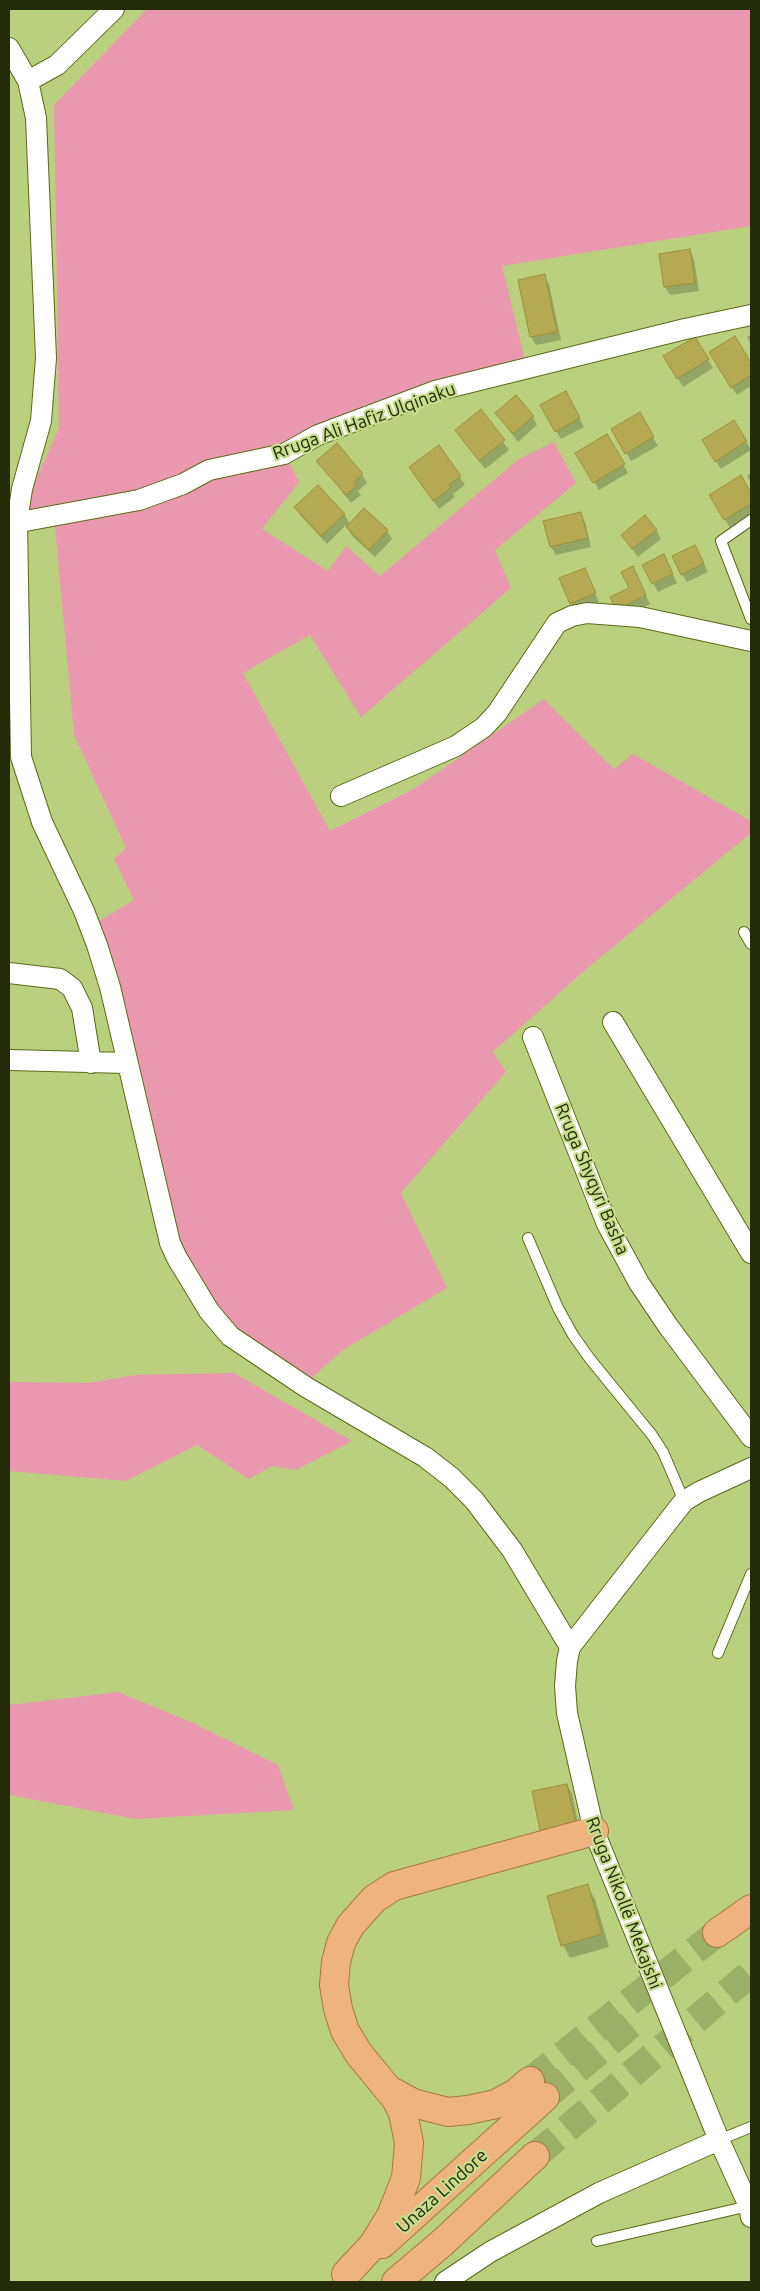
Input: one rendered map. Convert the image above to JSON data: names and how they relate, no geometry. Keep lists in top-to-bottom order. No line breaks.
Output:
{"streets":{"highway":["Unaza Lindore"],"street":["Rruga Ali Hafiz Ulqinaku","Rruga Shyqyri Basha","Rruga Nikollë Mekajshi"]}}
